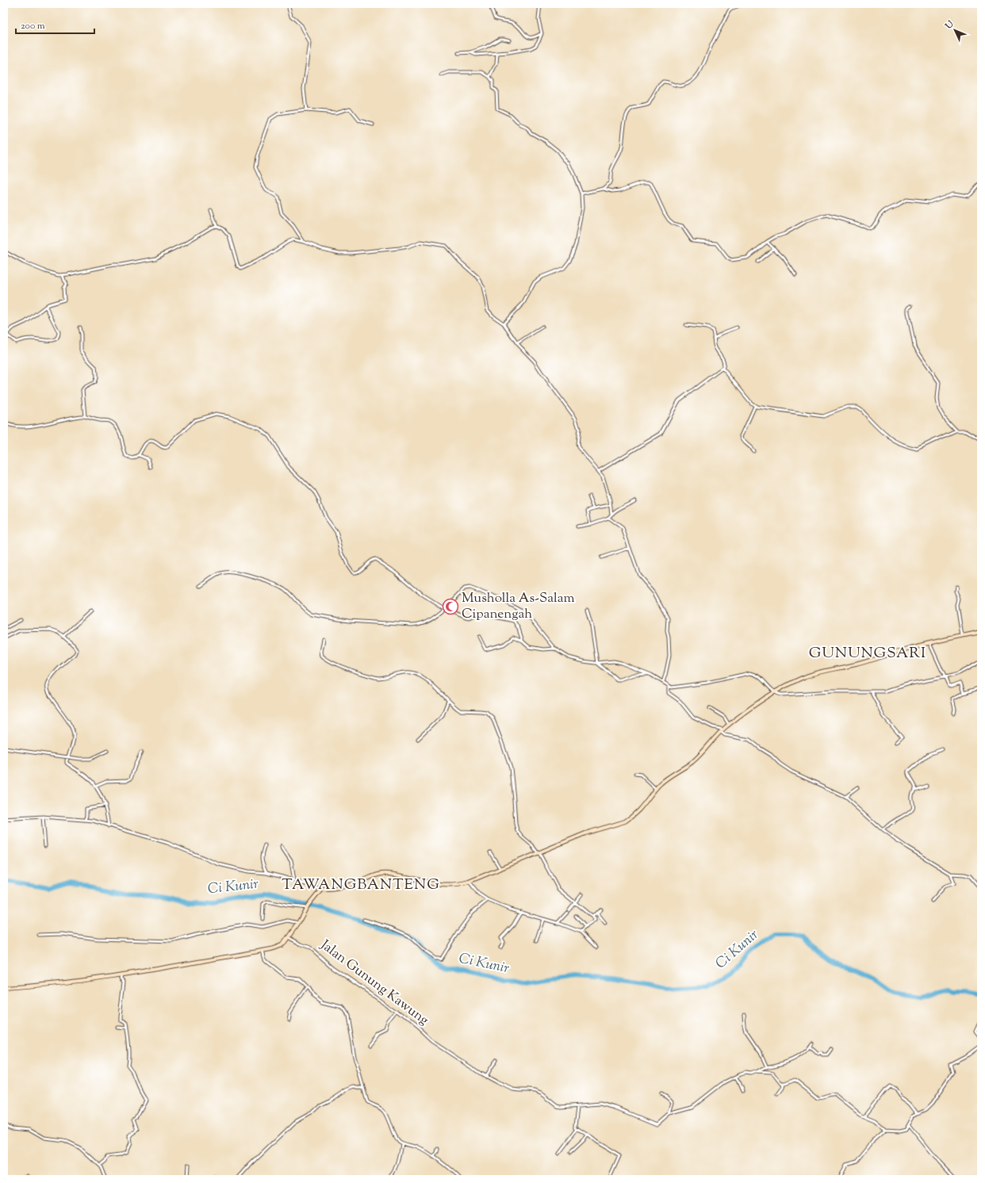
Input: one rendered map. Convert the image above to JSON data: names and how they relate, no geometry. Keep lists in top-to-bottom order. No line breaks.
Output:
{"streets":{"street":["Jalan Gunung Kawung"]},"districts":["GUNUNGSARI","TAWANGBANTENG"],"water":["Ci Kunir"],"places":{"mosque":["Musholla As-Salam Cipanengah"]},"scale_bar":"200 m","north":"top left"}
